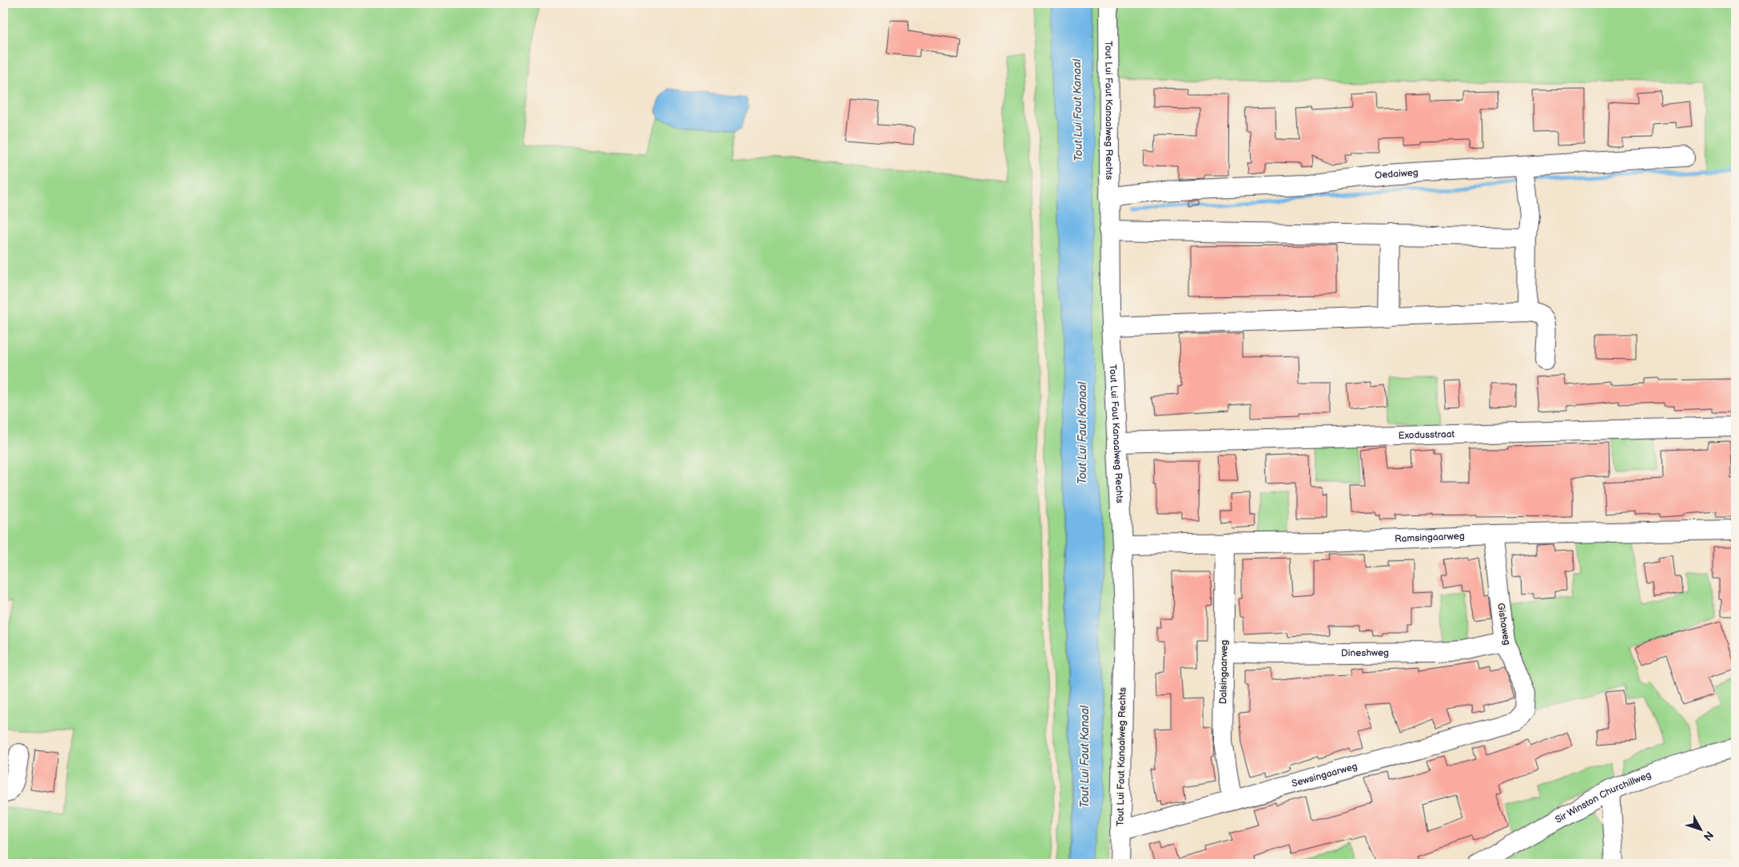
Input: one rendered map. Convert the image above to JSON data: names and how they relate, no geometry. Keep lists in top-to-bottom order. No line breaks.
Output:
{"streets":{"street":["Tout Lui Faut Kanaalweg Rechts","Oedaiweg","Exodusstraat","Ramsingaarweg","Gishaweg","Dineshweg","Dalsingaarweg","Sewsingaarweg","Sir Winston Churchillweg"]},"crossings":[["Tout Lui Faut Kanaalweg Rechts","Oedaiweg"],["Tout Lui Faut Kanaalweg Rechts","Exodusstraat"],["Tout Lui Faut Kanaalweg Rechts","Ramsingaarweg"],["Tout Lui Faut Kanaalweg Rechts","Sewsingaarweg"],["Ramsingaarweg","Gishaweg"],["Ramsingaarweg","Dalsingaarweg"],["Gishaweg","Dineshweg"],["Gishaweg","Sewsingaarweg"],["Dineshweg","Dalsingaarweg"],["Dalsingaarweg","Sewsingaarweg"]],"water":["Tout Lui Faut Kanaal"],"north":"bottom right"}
